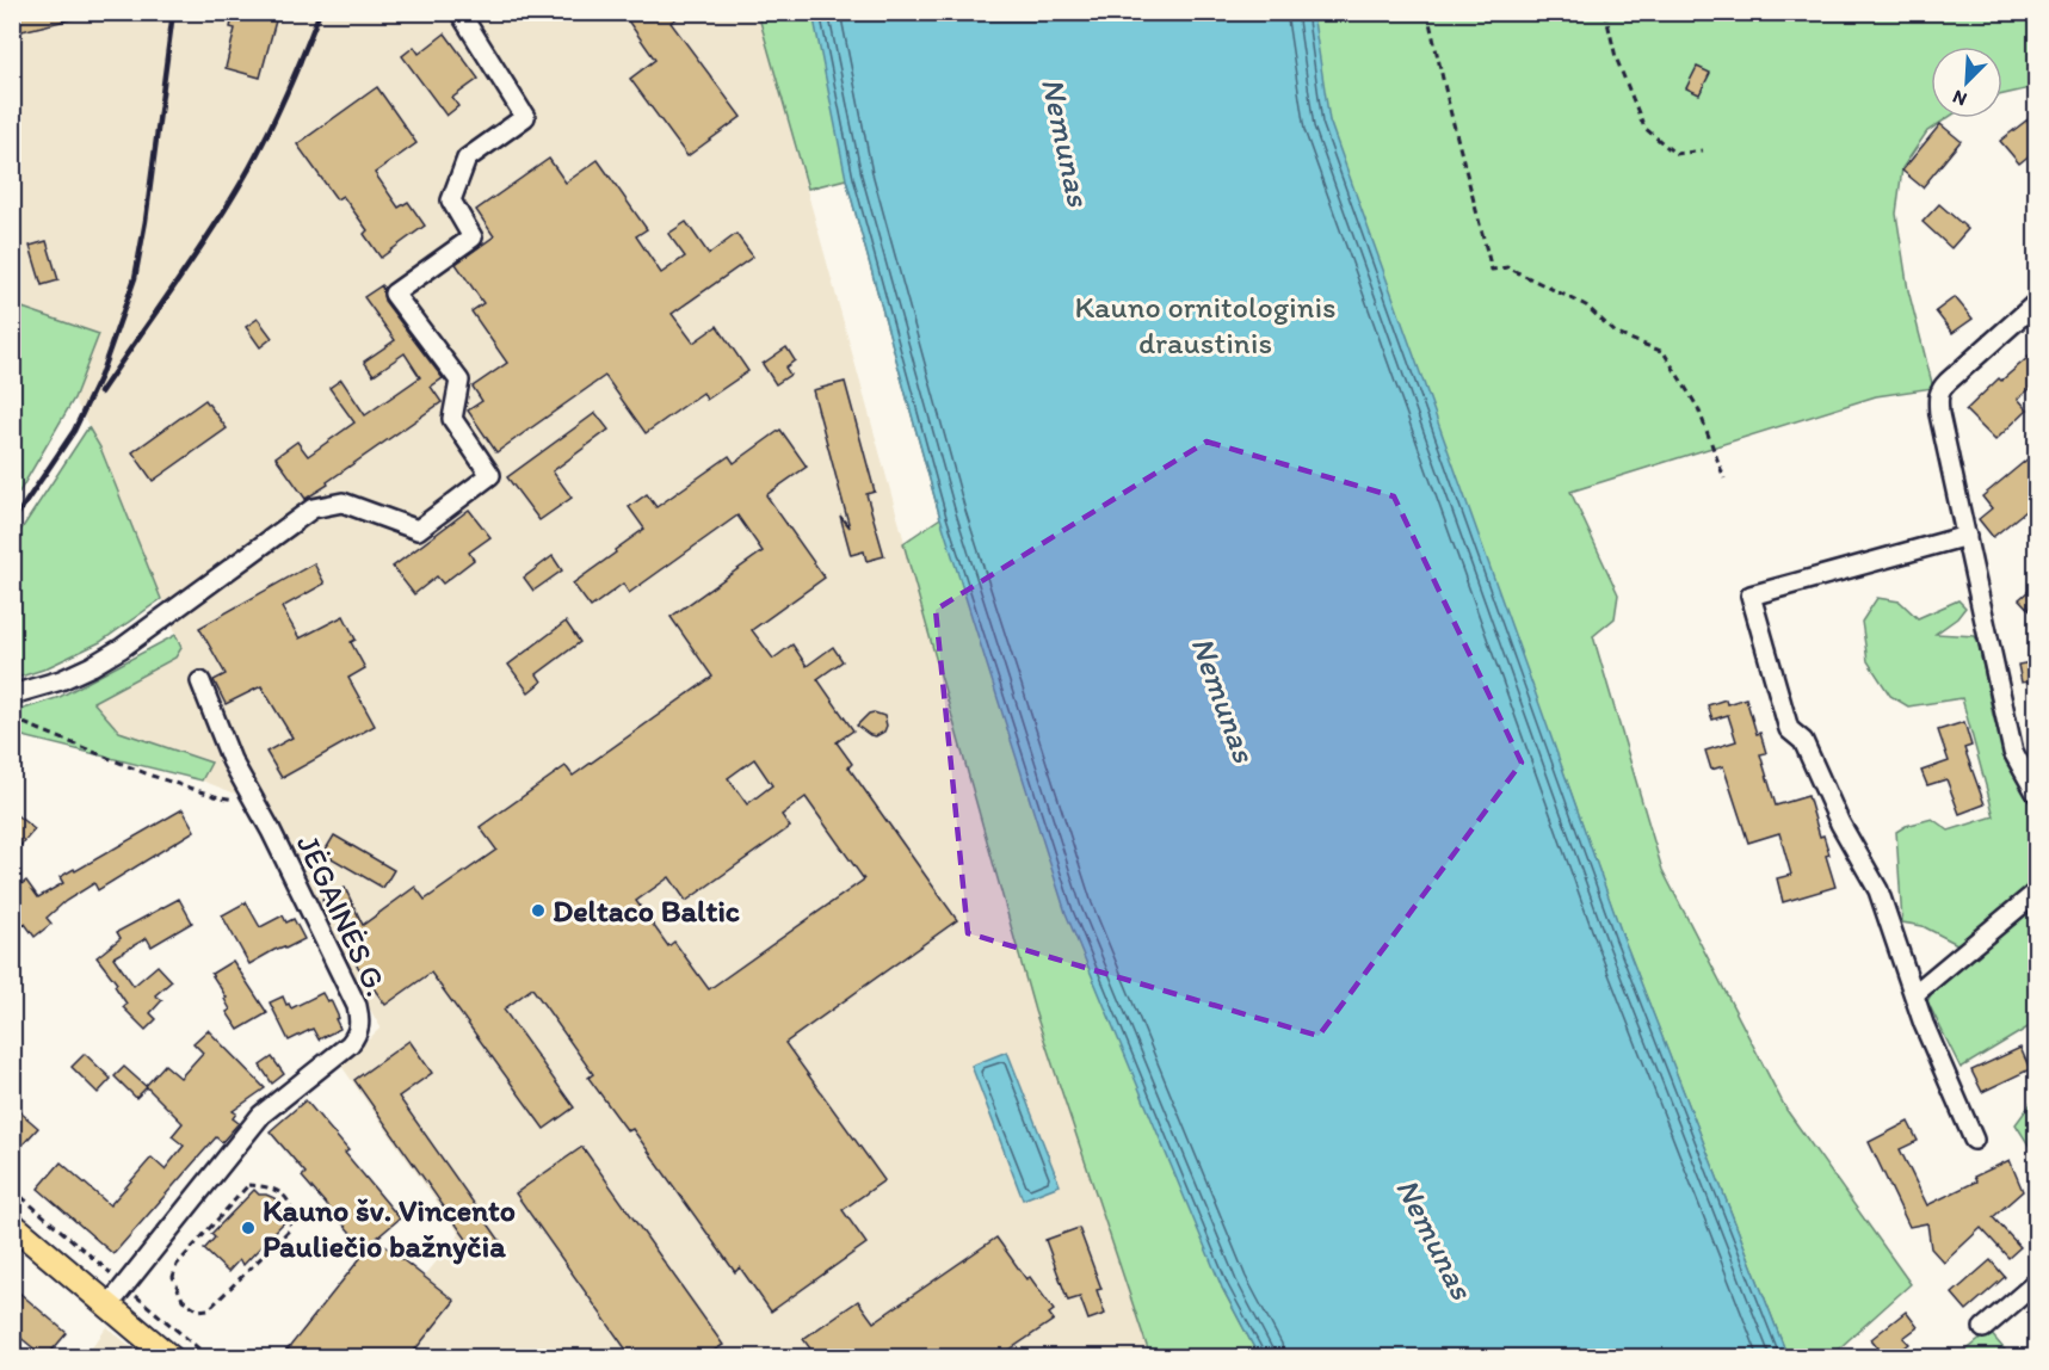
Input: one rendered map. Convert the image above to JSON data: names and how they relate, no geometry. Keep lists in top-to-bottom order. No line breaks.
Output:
{"streets":{"street":["JĖGAINĖS G."]},"water":["Nemunas"],"parks":["Kauno ornitologinis draustinis"],"places":["Deltaco Baltic","Kauno šv. Vincento Pauliečio bažnyčia"],"north":"bottom left"}
